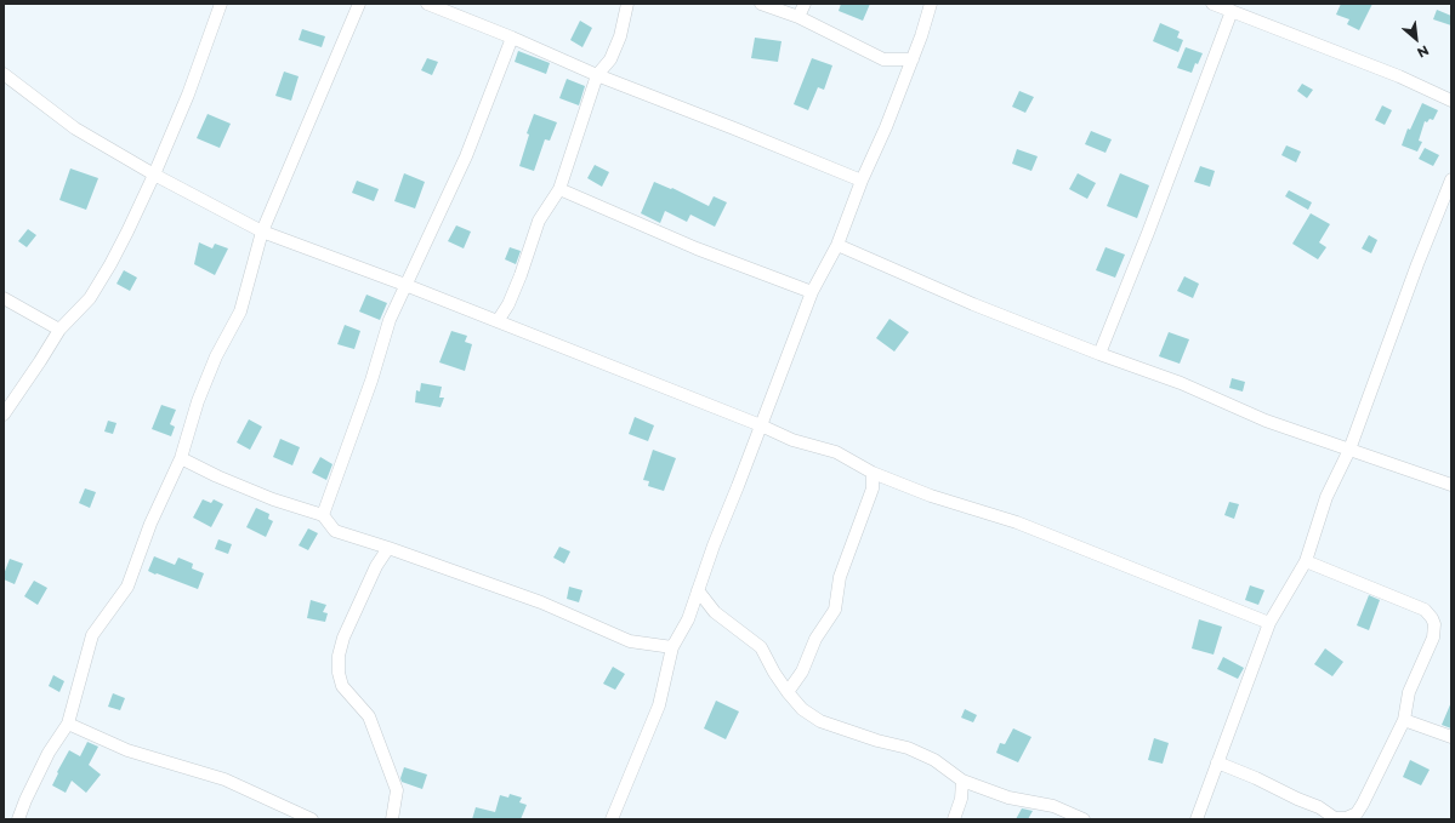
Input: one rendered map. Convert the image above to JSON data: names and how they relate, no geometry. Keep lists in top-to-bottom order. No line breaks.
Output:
{"north":"bottom right"}
